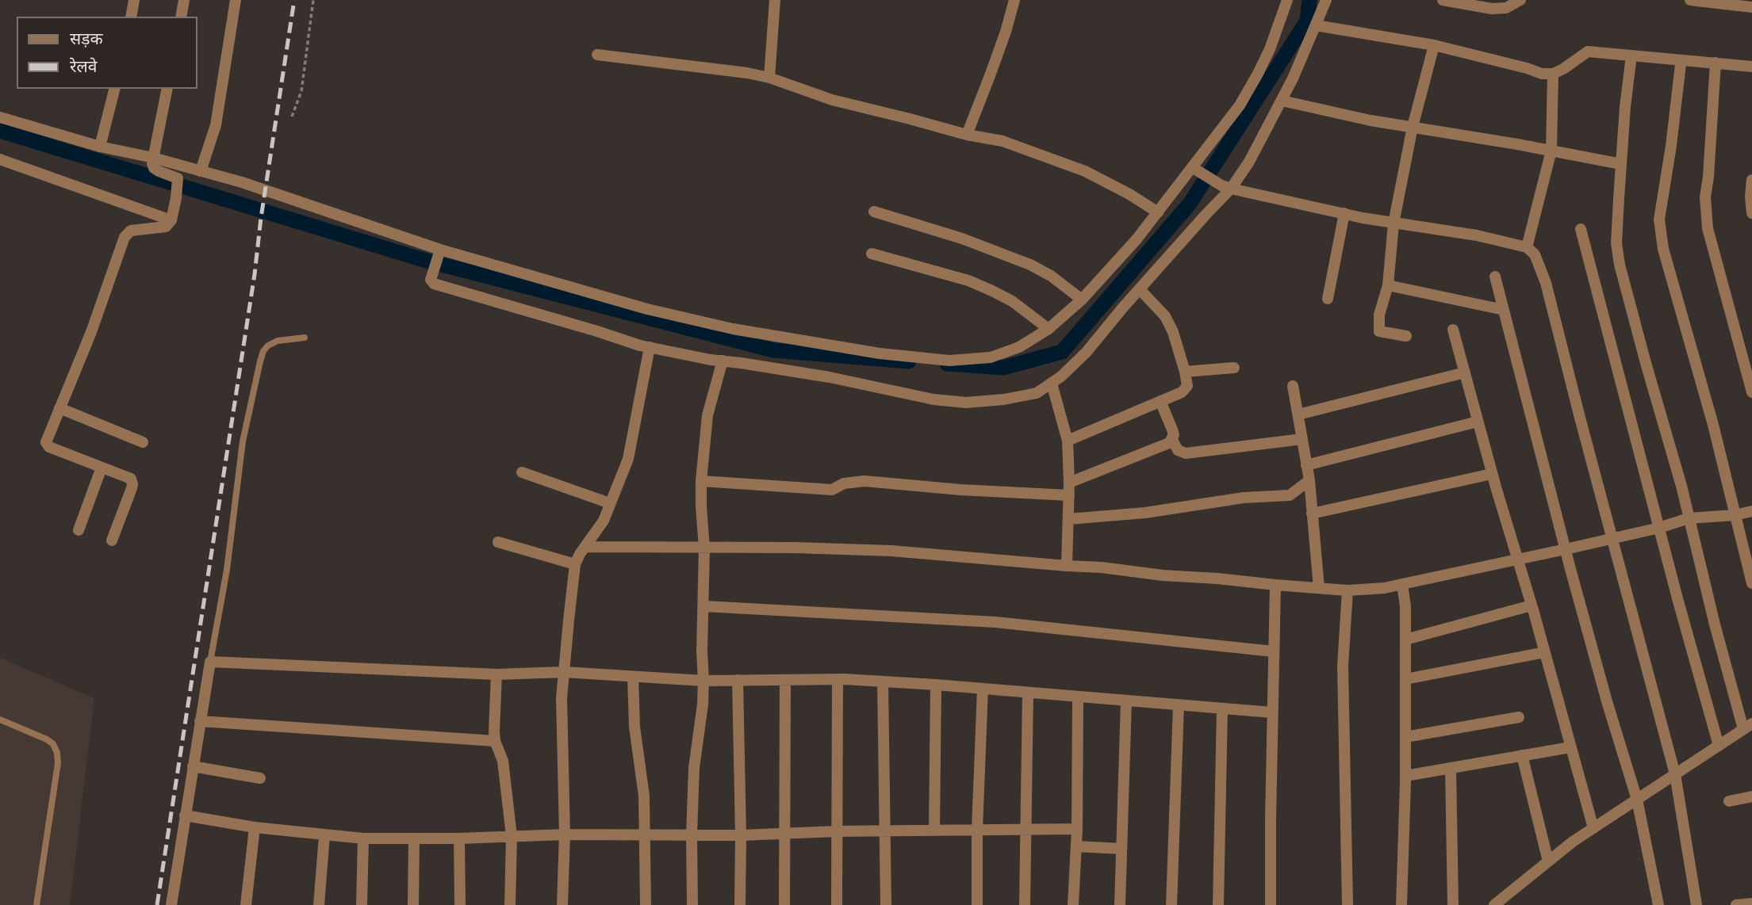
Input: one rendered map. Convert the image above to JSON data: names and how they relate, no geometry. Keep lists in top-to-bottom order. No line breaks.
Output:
{"legend":["सड़क","रेलवे"]}
